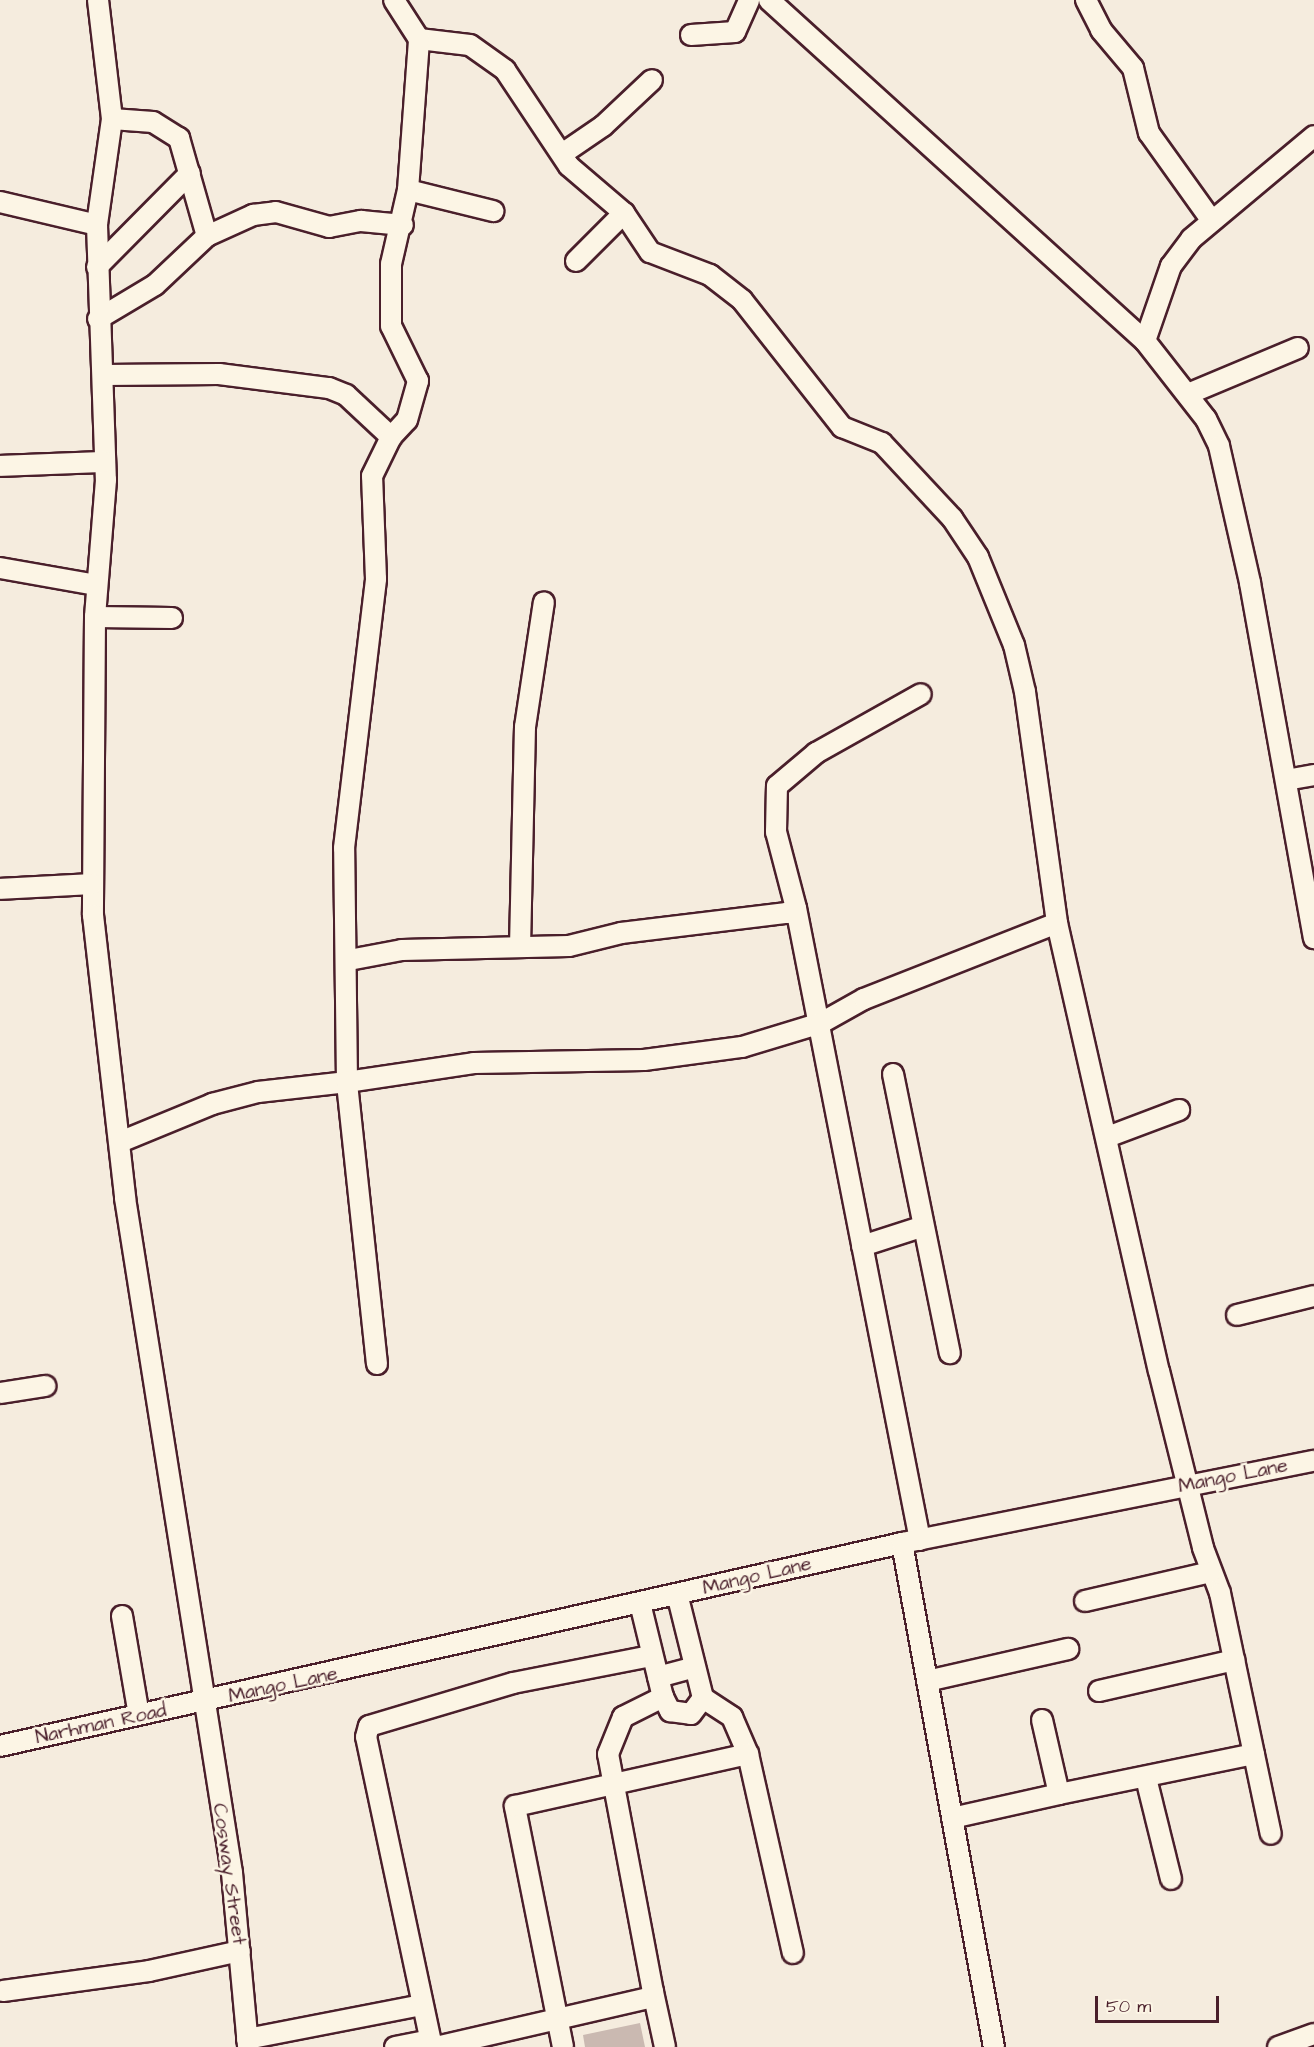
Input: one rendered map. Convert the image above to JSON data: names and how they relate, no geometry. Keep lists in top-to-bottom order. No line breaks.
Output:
{"streets":{"street":["Mango Lane","Narhman Road","Cosway Street"]},"crossings":[["Mango Lane","Narhman Road"],["Mango Lane","Cosway Street"],["Narhman Road","Cosway Street"]],"scale_bar":"50 m"}
